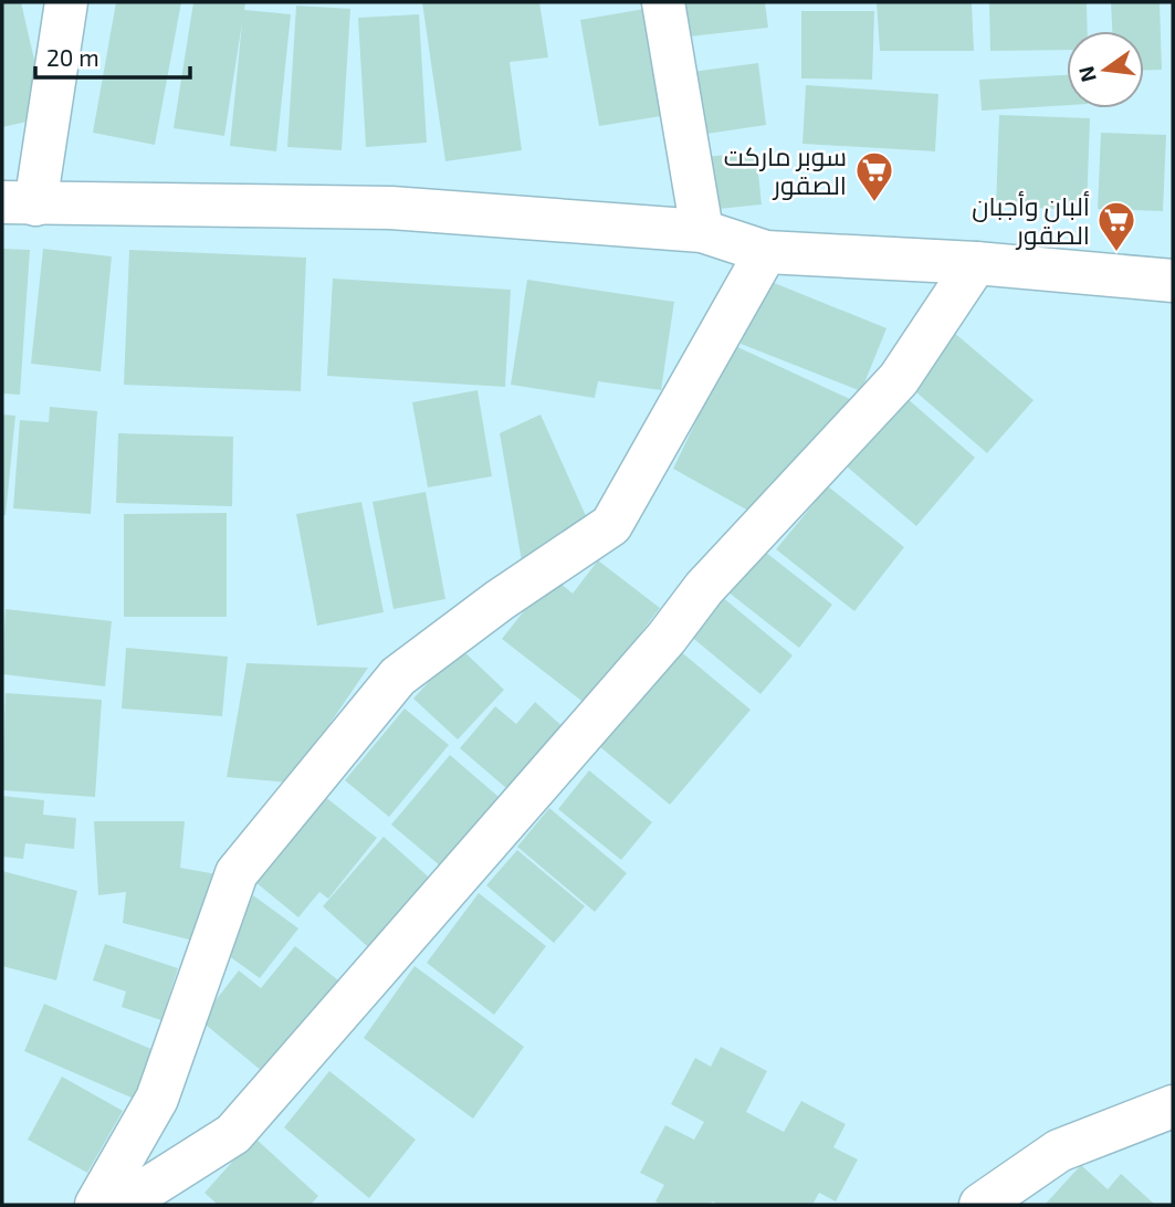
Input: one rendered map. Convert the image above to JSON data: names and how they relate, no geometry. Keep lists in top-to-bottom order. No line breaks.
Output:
{"places":{"supermarket":["سوبر ماركت الصقور","ألبان وأجبان الصقور"]},"scale_bar":"20 m","north":"left"}
